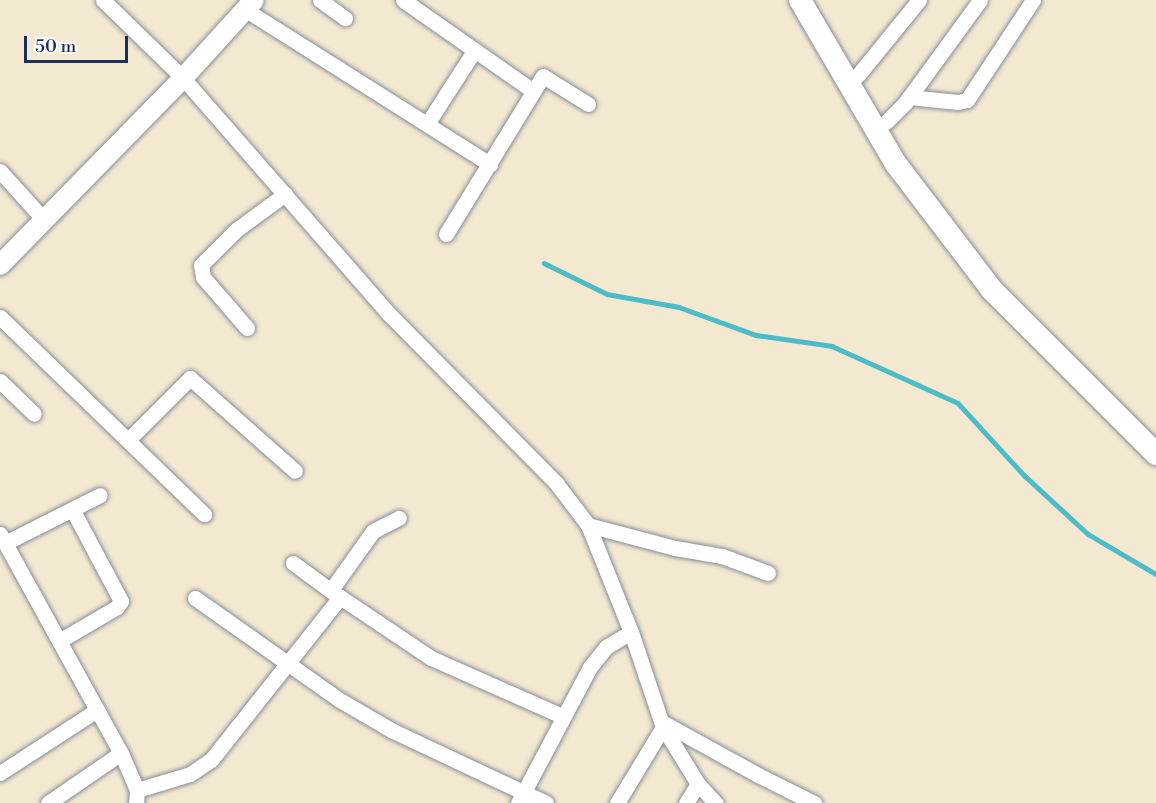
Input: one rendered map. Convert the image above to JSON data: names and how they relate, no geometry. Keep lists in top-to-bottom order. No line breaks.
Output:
{"scale_bar":"50 m"}
